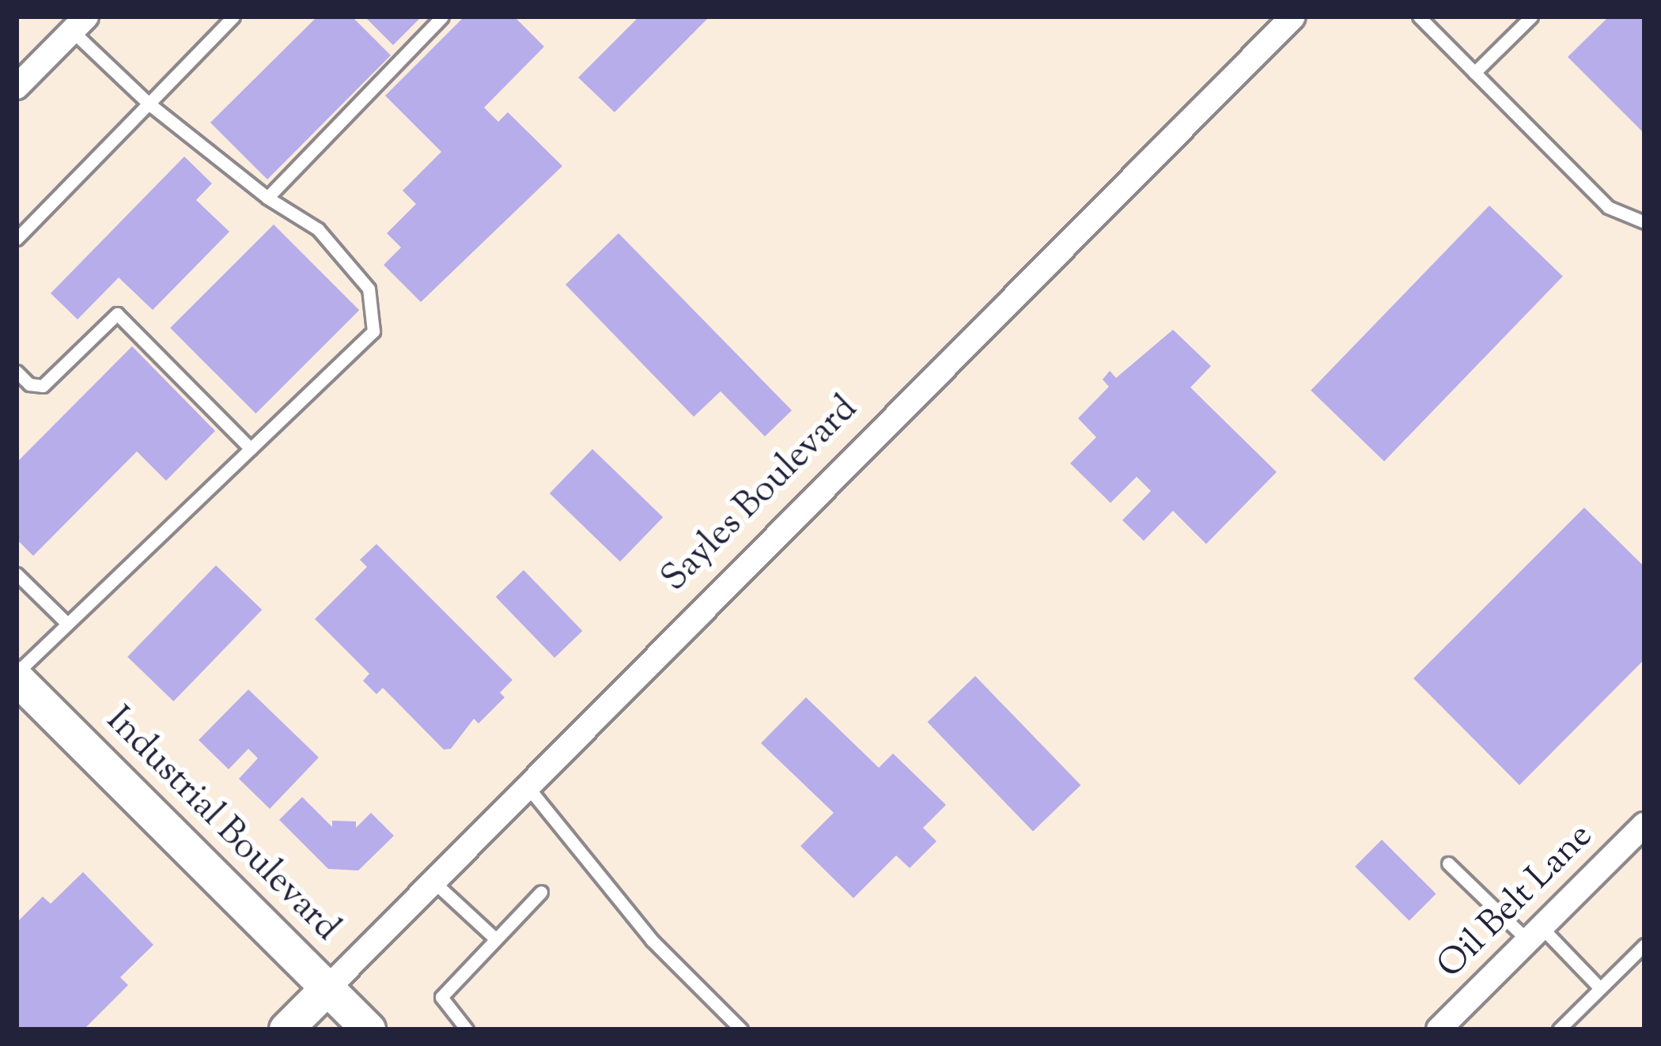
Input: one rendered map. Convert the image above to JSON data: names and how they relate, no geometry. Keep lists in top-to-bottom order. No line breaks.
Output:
{"streets":{"main road":["Sayles Boulevard","Industrial Boulevard"],"street":["Oil Belt Lane"]},"crossings":[["Sayles Boulevard","Industrial Boulevard"]]}
